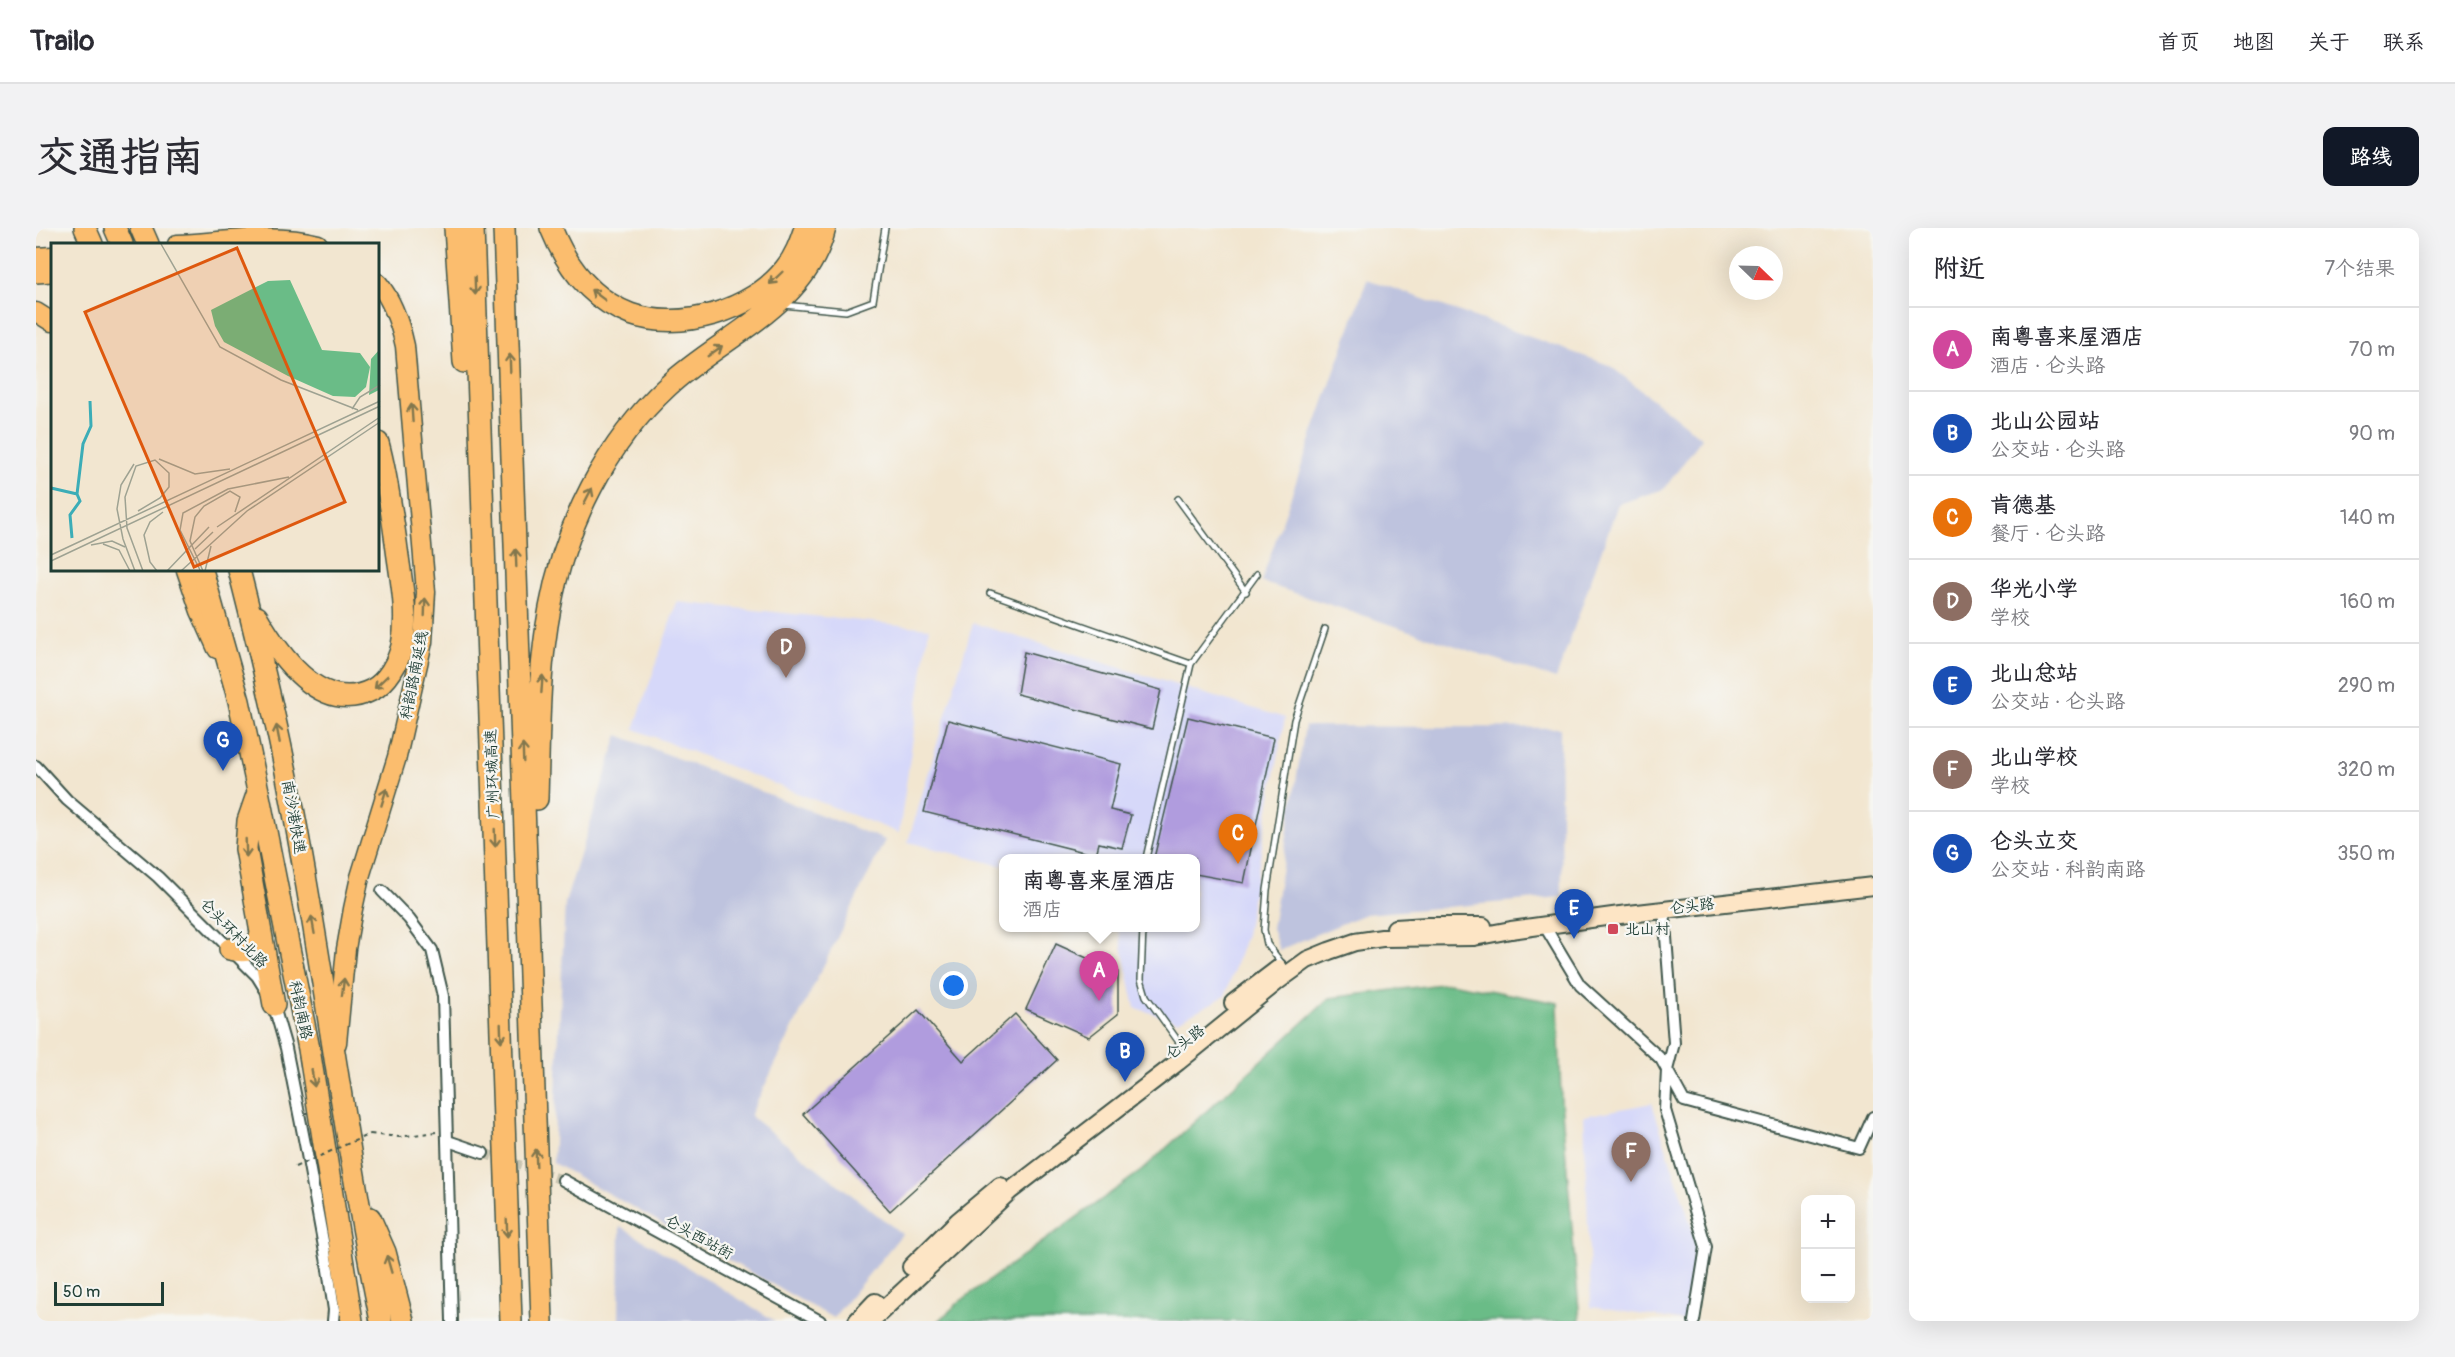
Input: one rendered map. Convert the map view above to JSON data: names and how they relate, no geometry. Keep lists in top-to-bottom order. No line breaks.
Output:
{"streets":{"highway":["广州环城高速","南沙港快速","科韵南路"],"main road":["科韵路南延线"],"street":["仑头路","仑头环村北路","仑头西站街"]},"crossings":[["科韵路南延线","南沙港快速"]],"one_way":["科韵路南延线"],"places":{"transit":["北山村"]},"scale_bar":"50 m","north":"bottom right","page":{"header":"Trailo","nav":["首页","地图","关于","联系"],"buttons":"路线","title":"交通指南","heading":["附近","7个结果"],"list":[{"mark":"A","name":"南粤喜来屋酒店","note":"酒店 · 仑头路","value":"70 m"},{"mark":"B","name":"北山公园站","note":"公交站 · 仑头路","value":"90 m"},{"mark":"C","name":"肯德基","note":"餐厅 · 仑头路","value":"140 m"},{"mark":"D","name":"华光小学","note":"学校","value":"160 m"},{"mark":"E","name":"北山总站","note":"公交站 · 仑头路","value":"290 m"},{"mark":"F","name":"北山学校","note":"学校","value":"320 m"},{"mark":"G","name":"仑头立交","note":"公交站 · 科韵南路","value":"350 m"}],"pins":["D","G","C","E","A","B","F"],"popup":["南粤喜来屋酒店","酒店"],"map_buttons":["+","−"],"scale":"50 m"}}
